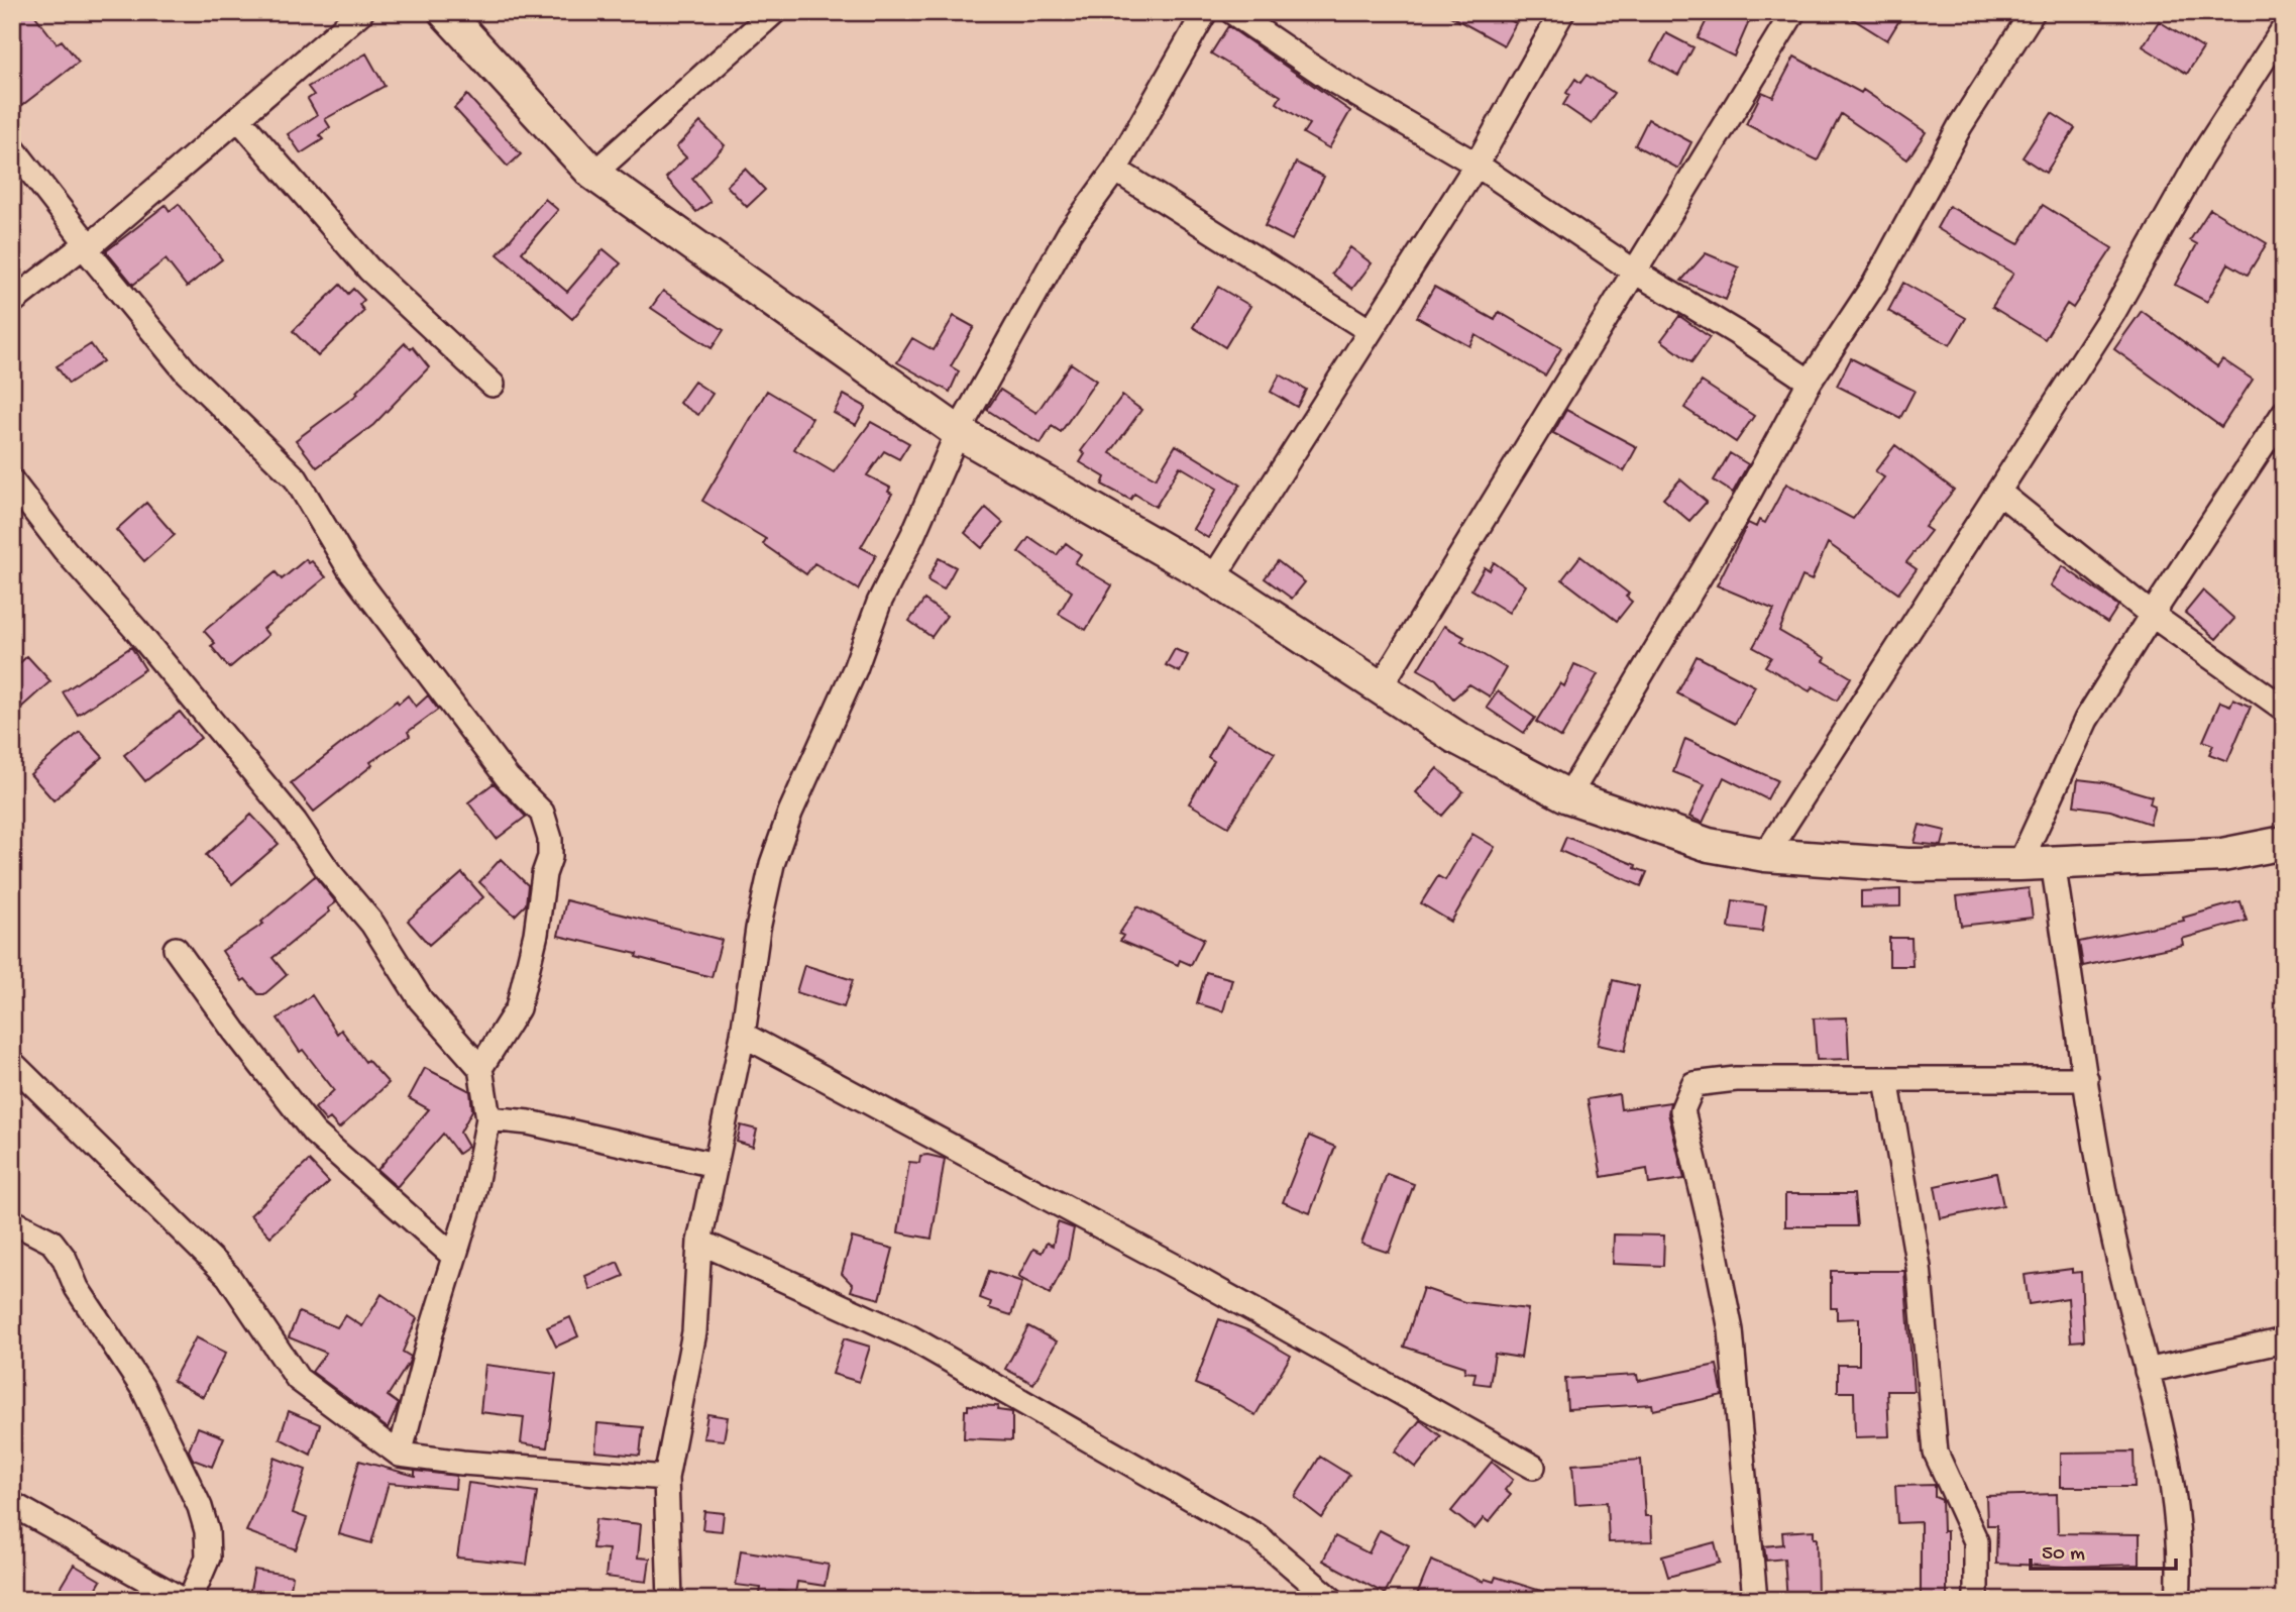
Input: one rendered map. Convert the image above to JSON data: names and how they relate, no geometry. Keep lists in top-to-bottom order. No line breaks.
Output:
{"scale_bar":"50 m"}
